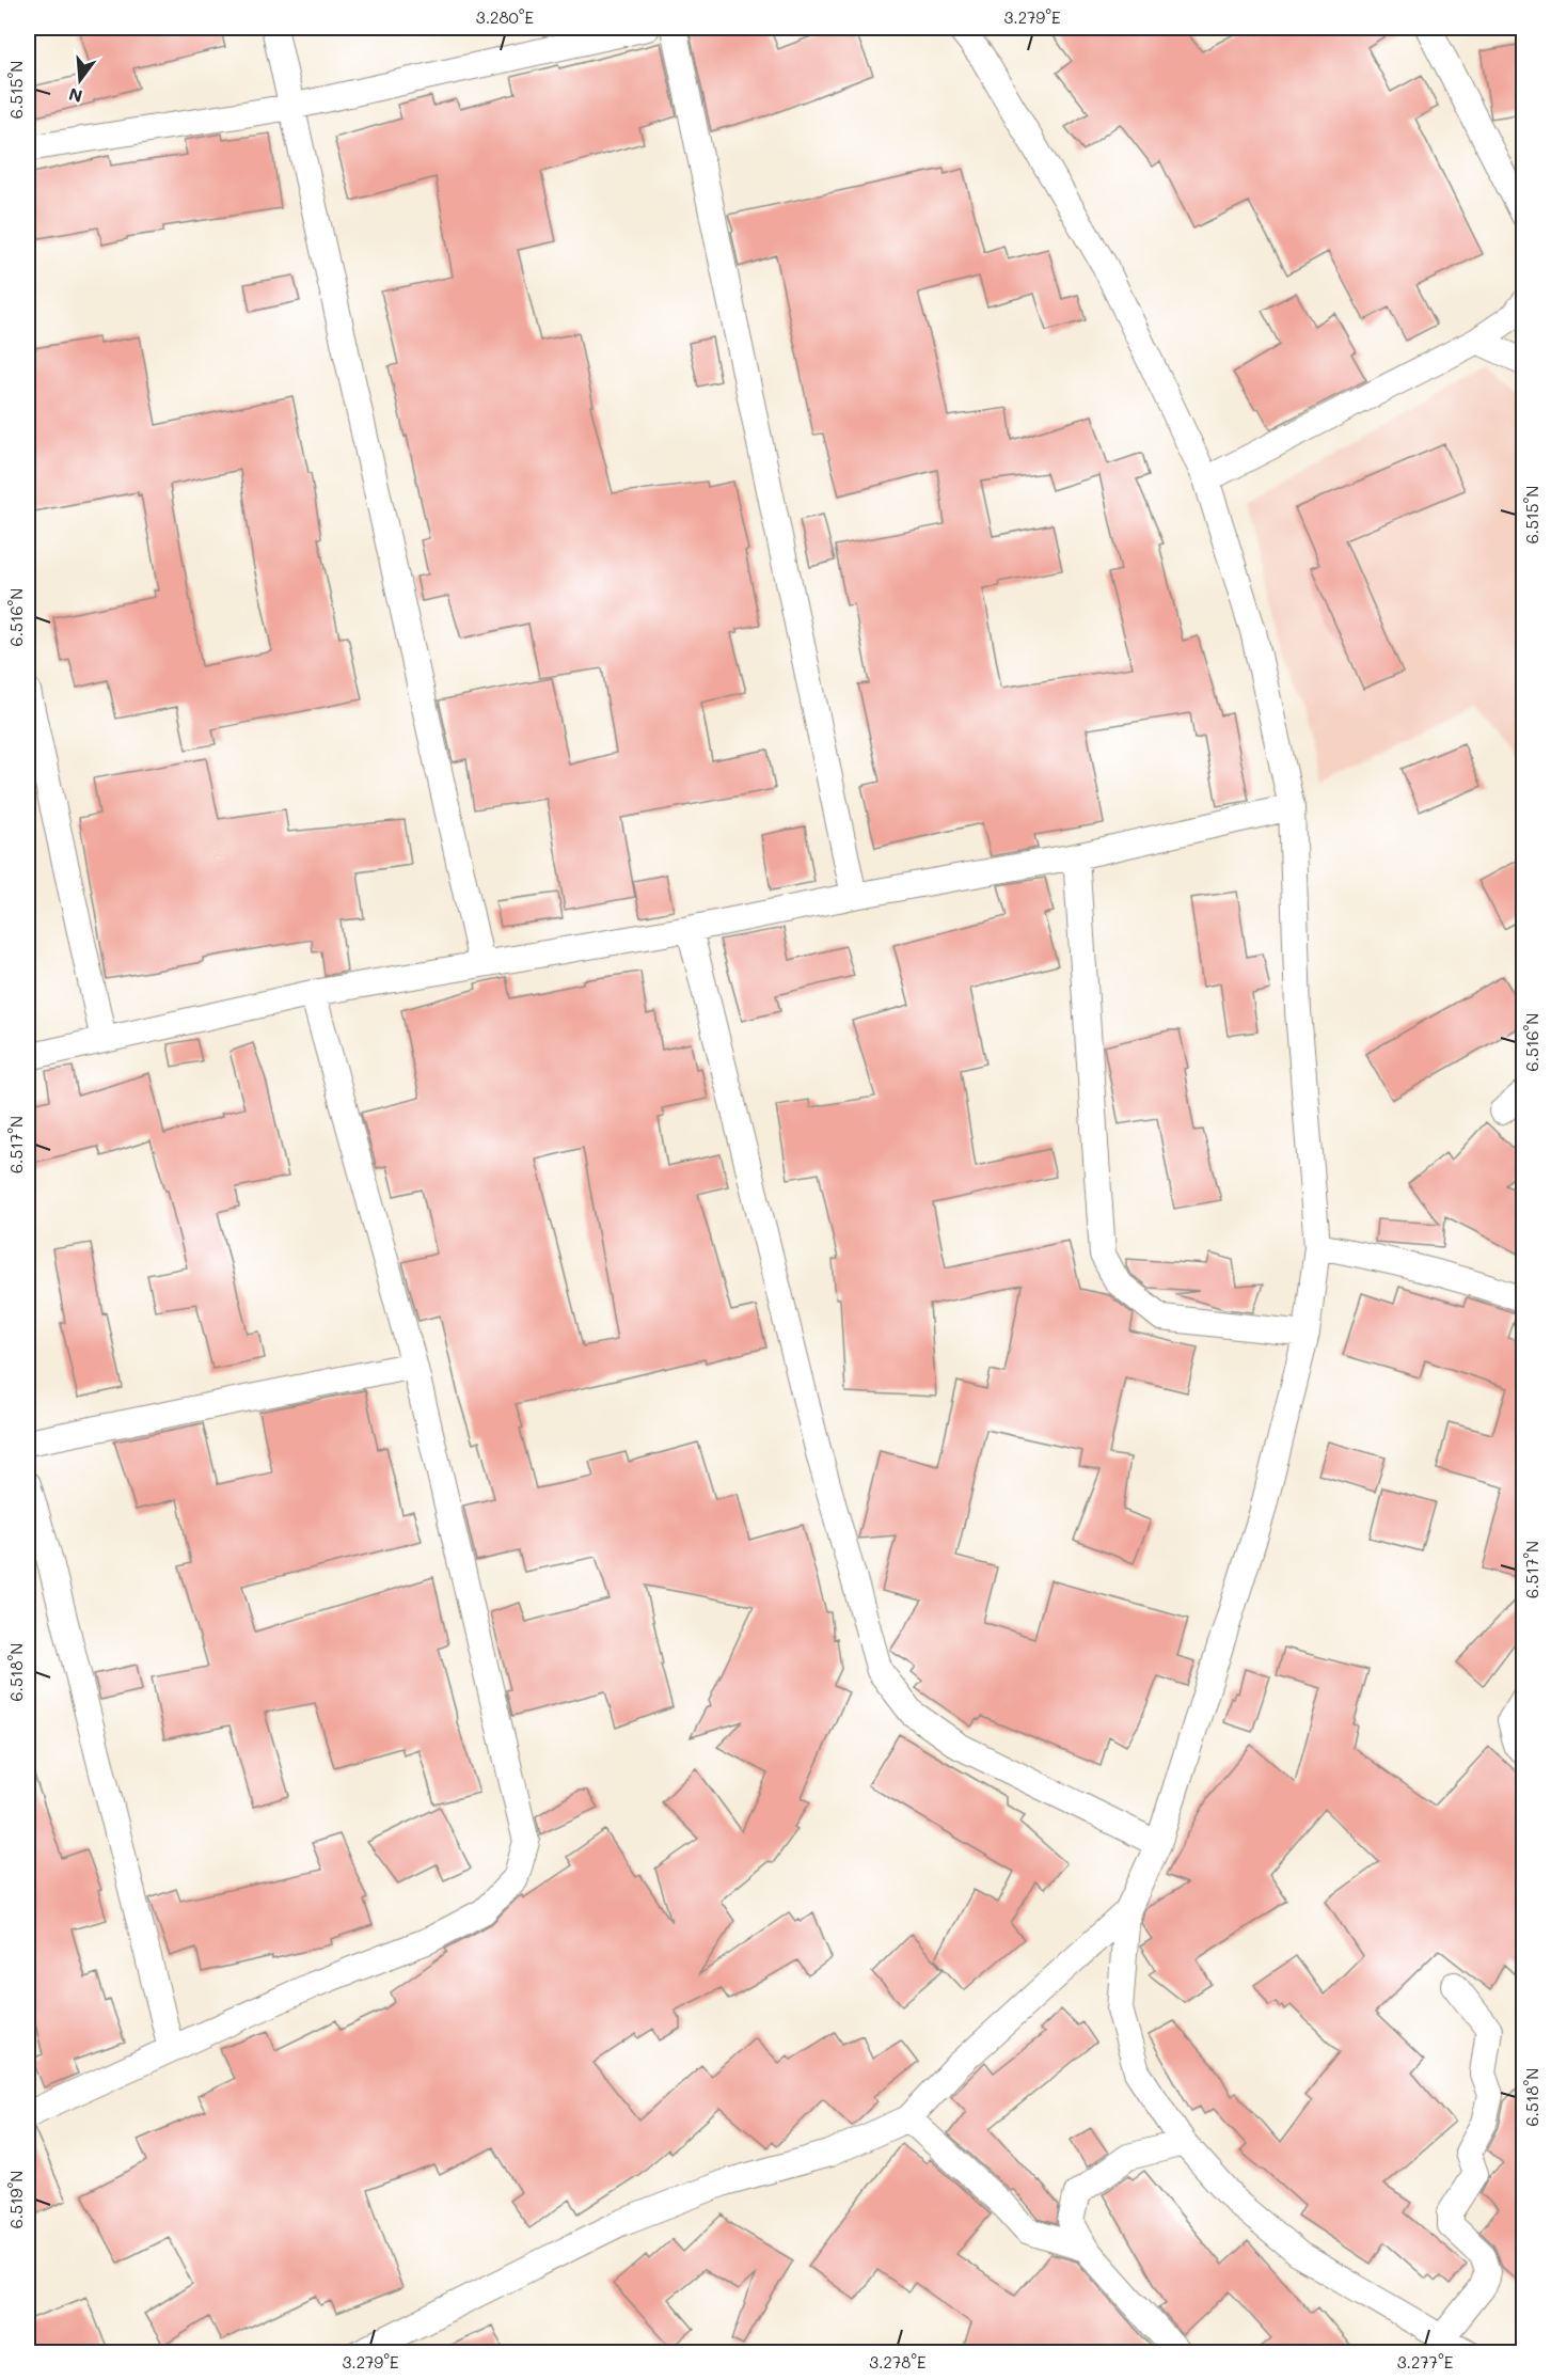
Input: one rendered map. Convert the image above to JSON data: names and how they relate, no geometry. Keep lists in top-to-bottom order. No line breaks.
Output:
{"north":"bottom","coordinates":["3.280°E","3.279°E","6.515°N","6.516°N","6.517°N","6.518°N","6.519°N","3.278°E","3.277°E"]}
